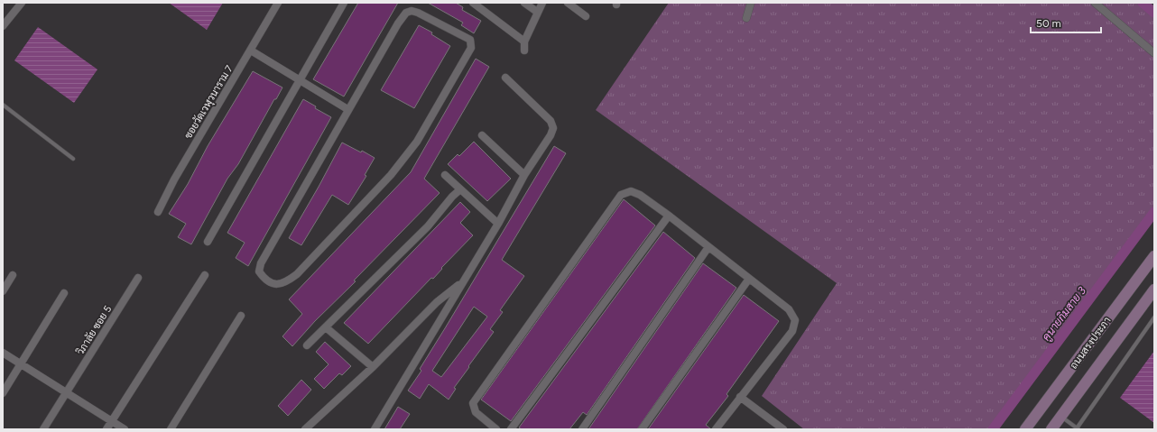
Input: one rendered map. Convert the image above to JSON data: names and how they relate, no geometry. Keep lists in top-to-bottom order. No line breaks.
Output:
{"streets":{"main road":["ถนนสรงประภา"],"street":["ซอยวัดเวฬุวนาราม 7","วิภาลัย ซอย 5"]},"water":["คูนายกิมสาย 3"],"scale_bar":"50 m"}
